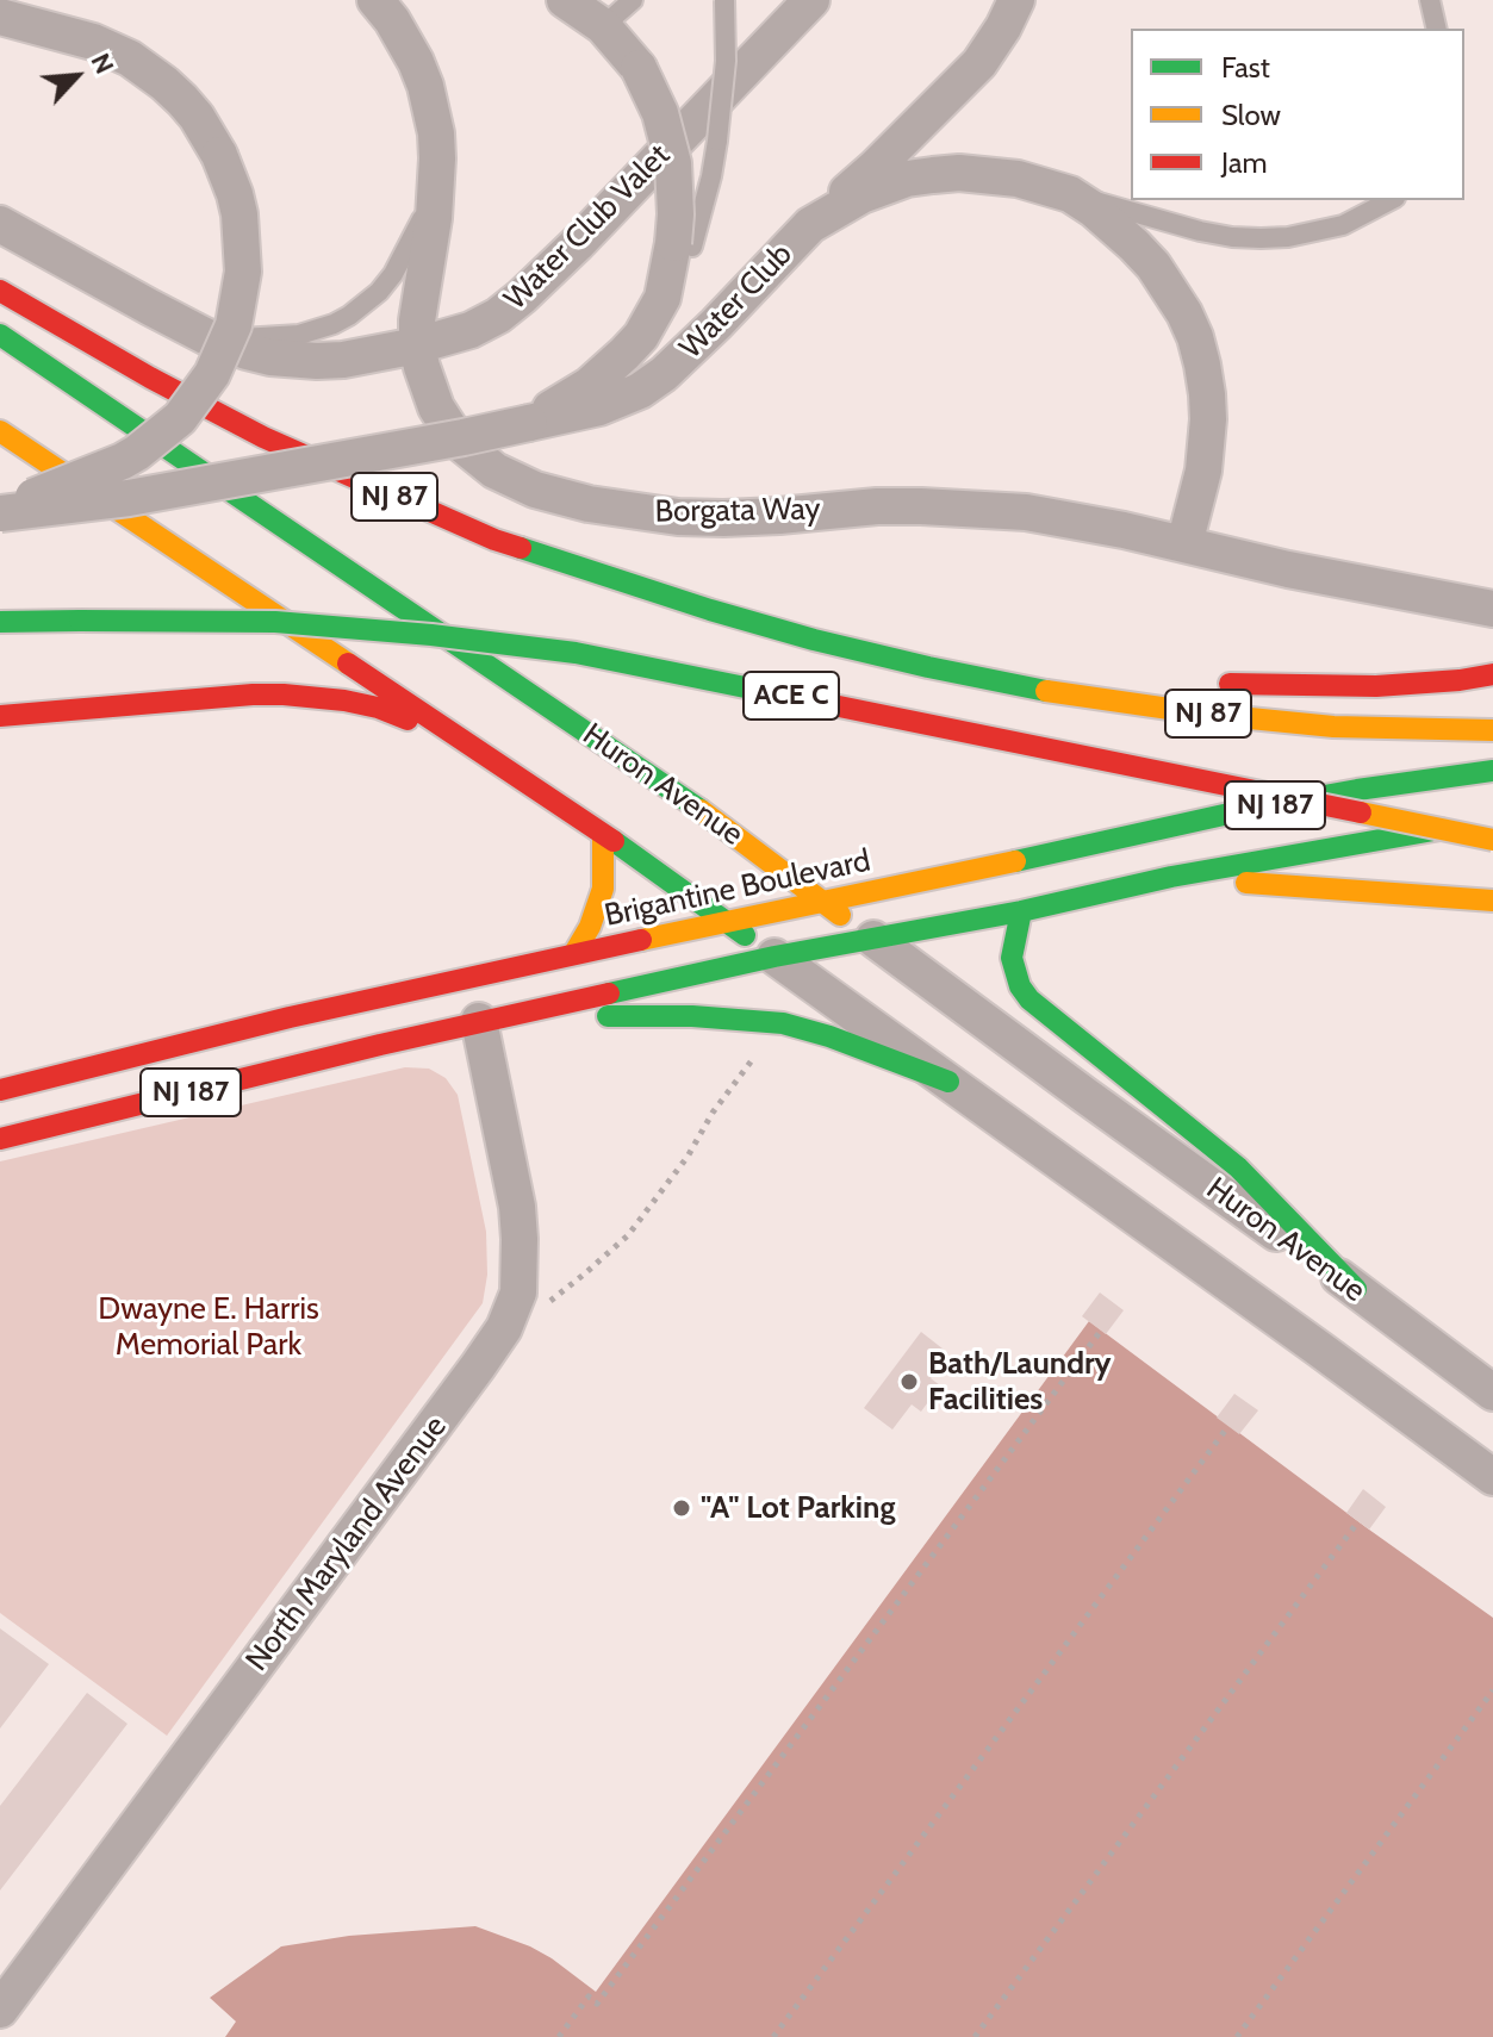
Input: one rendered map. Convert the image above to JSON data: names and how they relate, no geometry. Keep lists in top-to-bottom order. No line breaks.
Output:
{"streets":{"main road":["NJ 87","ACE C","Huron Avenue","NJ 187","Brigantine Boulevard"],"street":["Water Club Valet","Water Club","Borgata Way","North Maryland Avenue"]},"crossings":[["Water Club Valet","Borgata Way"],["Water Club","Borgata Way"],["Huron Avenue","Brigantine Boulevard"],["Brigantine Boulevard","North Maryland Avenue"]],"parks":["Dwayne E. Harris Memorial Park"],"places":["Bath/Laundry Facilities","\"A\" Lot Parking"],"legend":["Fast","Slow","Jam"],"north":"top right"}
